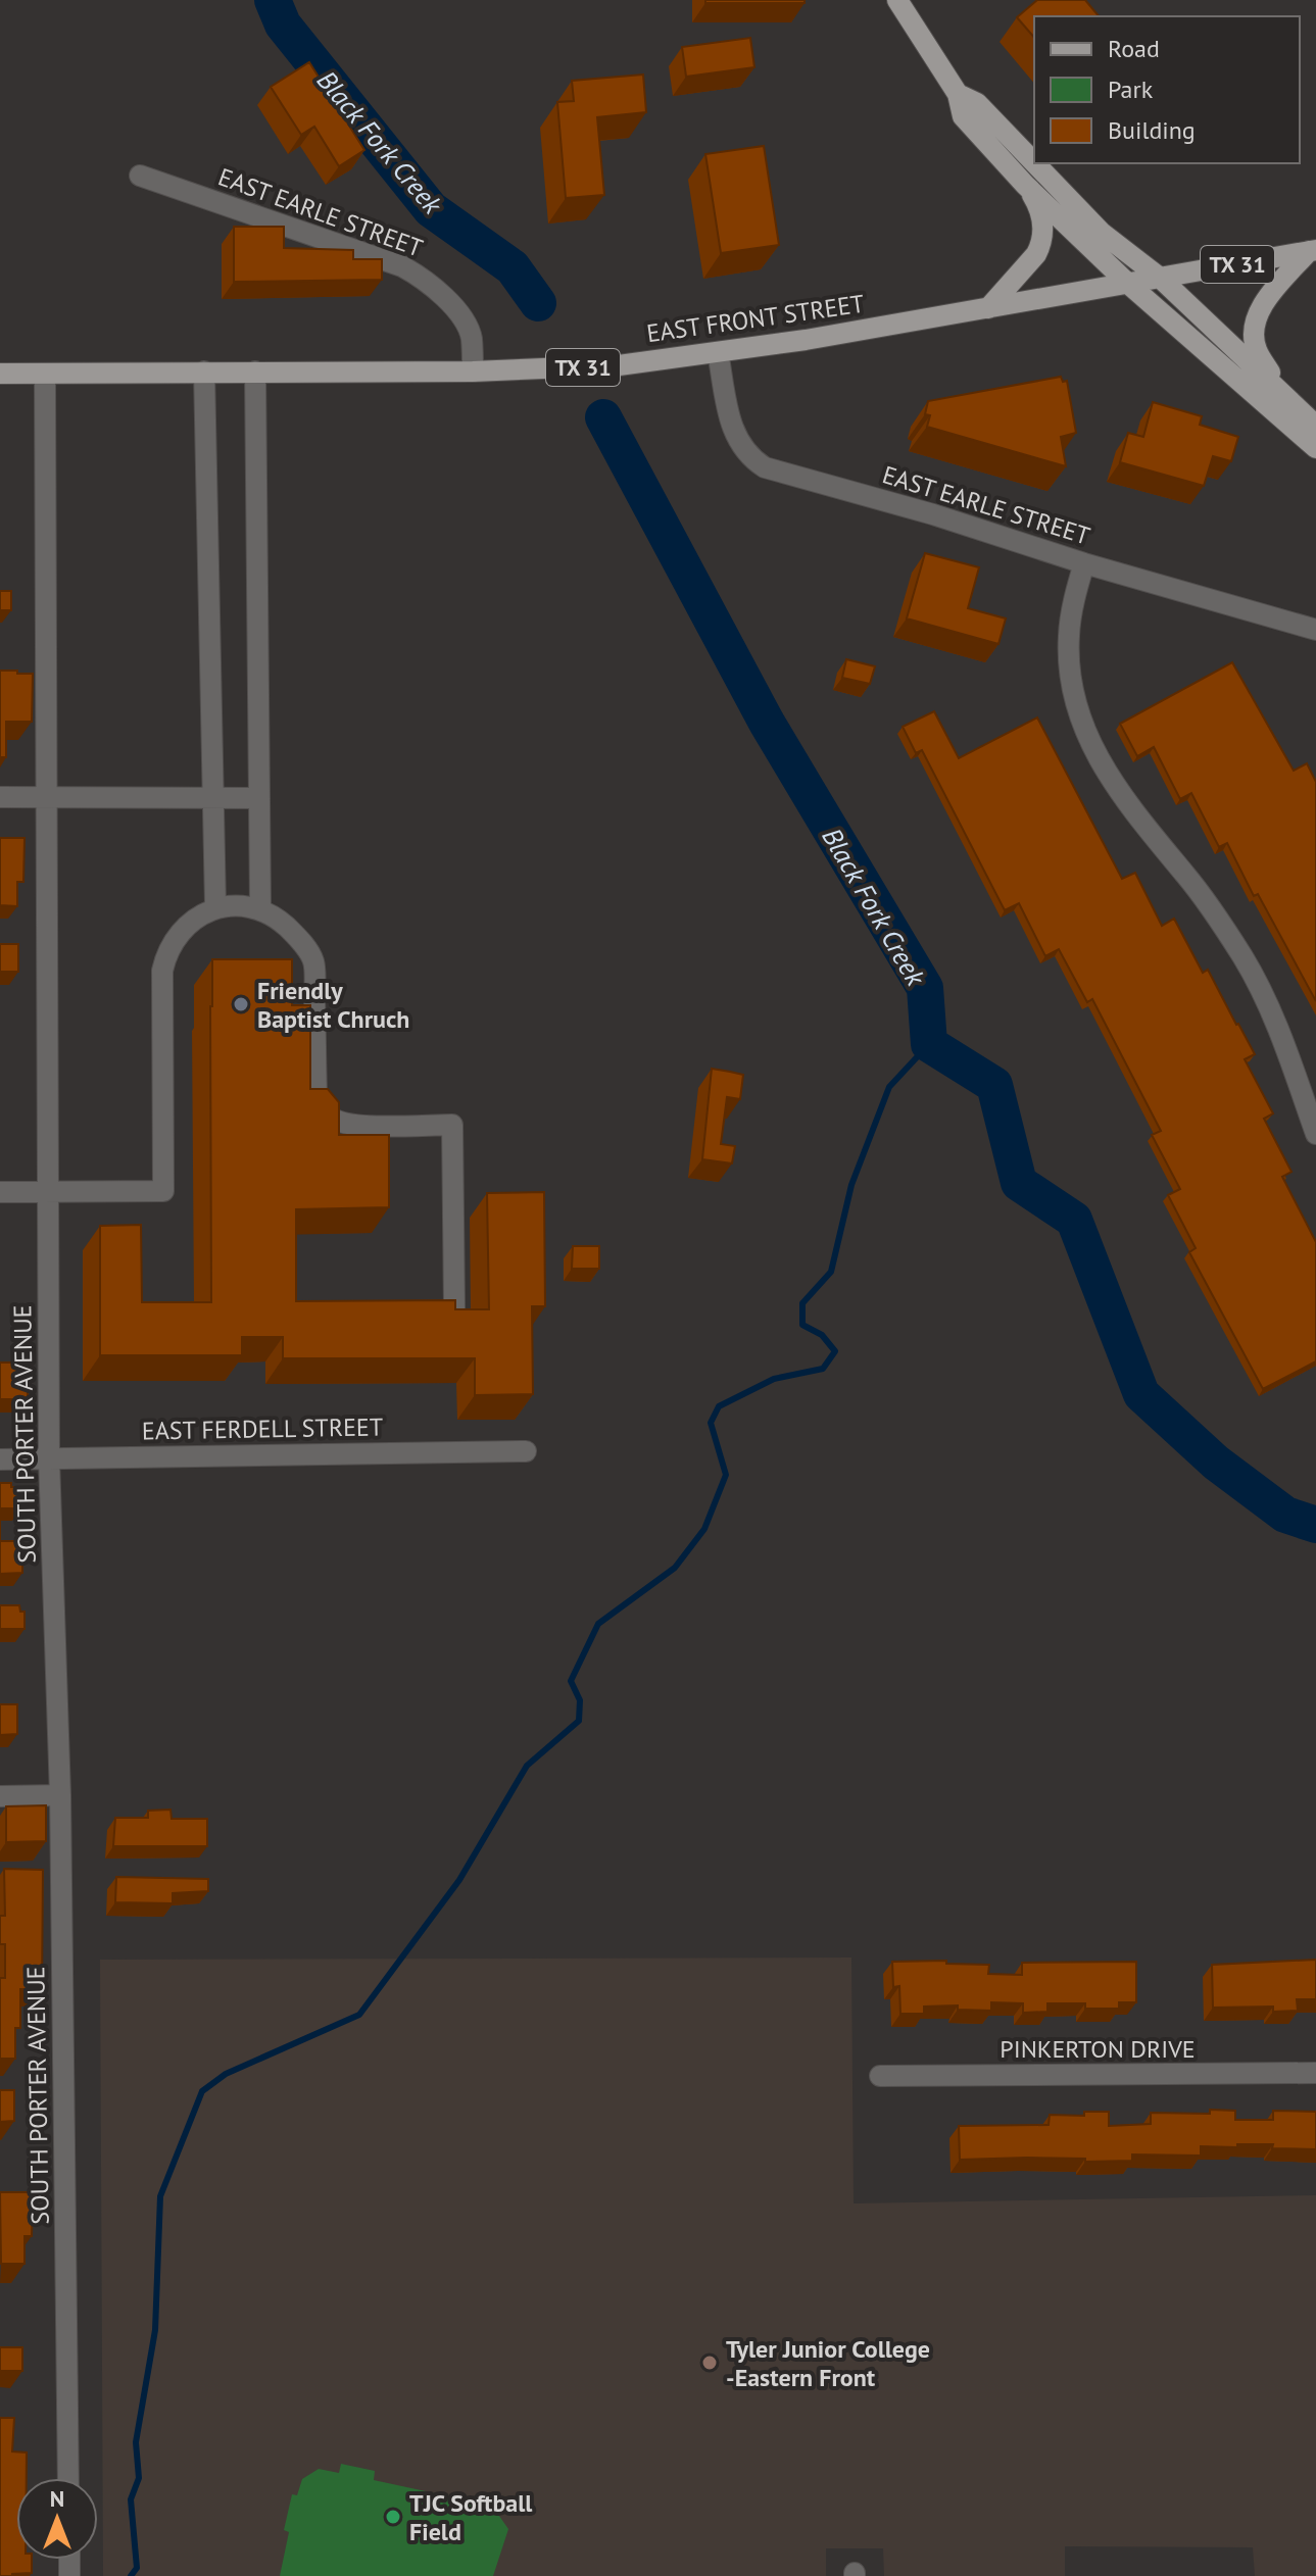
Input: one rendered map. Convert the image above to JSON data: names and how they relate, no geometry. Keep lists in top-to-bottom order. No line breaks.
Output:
{"streets":{"main road":["TX 31","EAST FRONT STREET"],"street":["EAST EARLE STREET","EAST FERDELL STREET","SOUTH PORTER AVENUE","PINKERTON DRIVE"]},"crossings":[["EAST EARLE STREET","EAST FRONT STREET"],["EAST FRONT STREET","SOUTH PORTER AVENUE"],["EAST FERDELL STREET","SOUTH PORTER AVENUE"]],"water":["Black Fork Creek"],"places":["Friendly Baptist Chruch","Tyler Junior College -Eastern Front","TJC Softball Field"],"legend":["Road","Park","Building"],"north":"top"}
